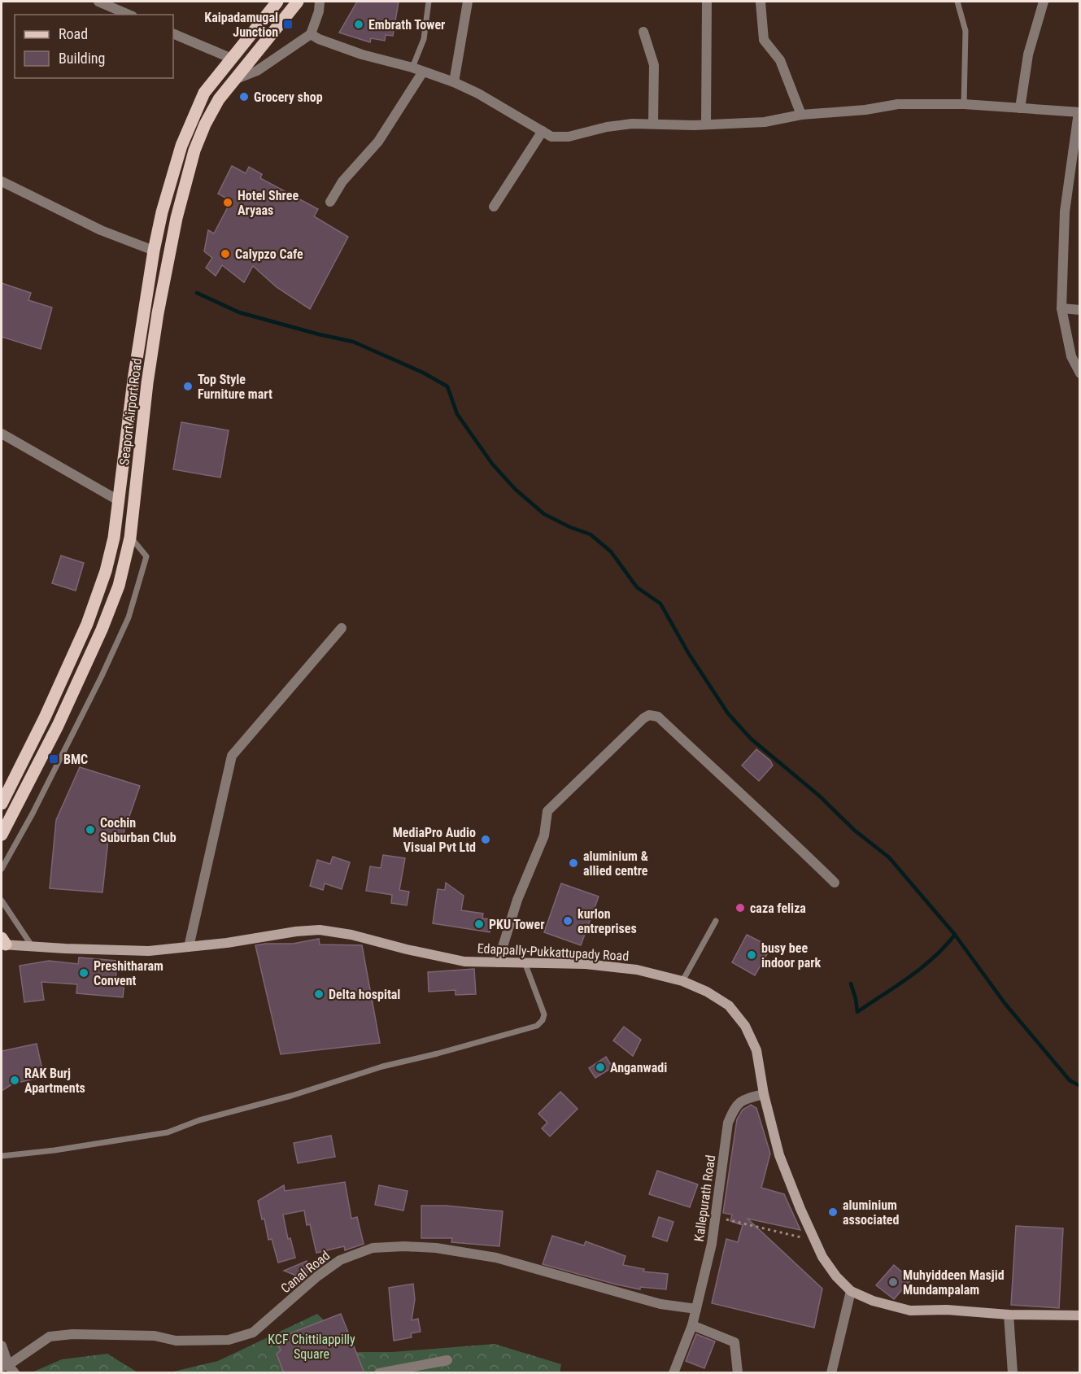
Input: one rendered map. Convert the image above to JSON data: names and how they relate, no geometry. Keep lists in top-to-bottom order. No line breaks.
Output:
{"streets":{"main road":["Seaport Airport Road","Edappally-Pukkattupady Road"],"street":["Kallepurath Road","Canal Road"]},"crossings":[["Edappally-Pukkattupady Road","Kallepurath Road"],["Kallepurath Road","Canal Road"]],"parks":["KCF Chittilappilly Square"],"places":{"transit":["Kaipadamugal Junction","BMC"],"other":["Embrath Tower","Grocery shop","Hotel Shree Aryaas","Calypzo Cafe","Top Style Furniture mart","Cochin Suburban Club","MediaPro Audio Visual Pvt Ltd","aluminium & allied centre","caza feliza","kurlon entreprises","PKU Tower","busy bee indoor park","Preshitharam Convent","Delta hospital","Anganwadi","RAK Burj Apartments","aluminium associated","Muhyiddeen Masjid Mundampalam"]},"legend":["Road","Building"]}
